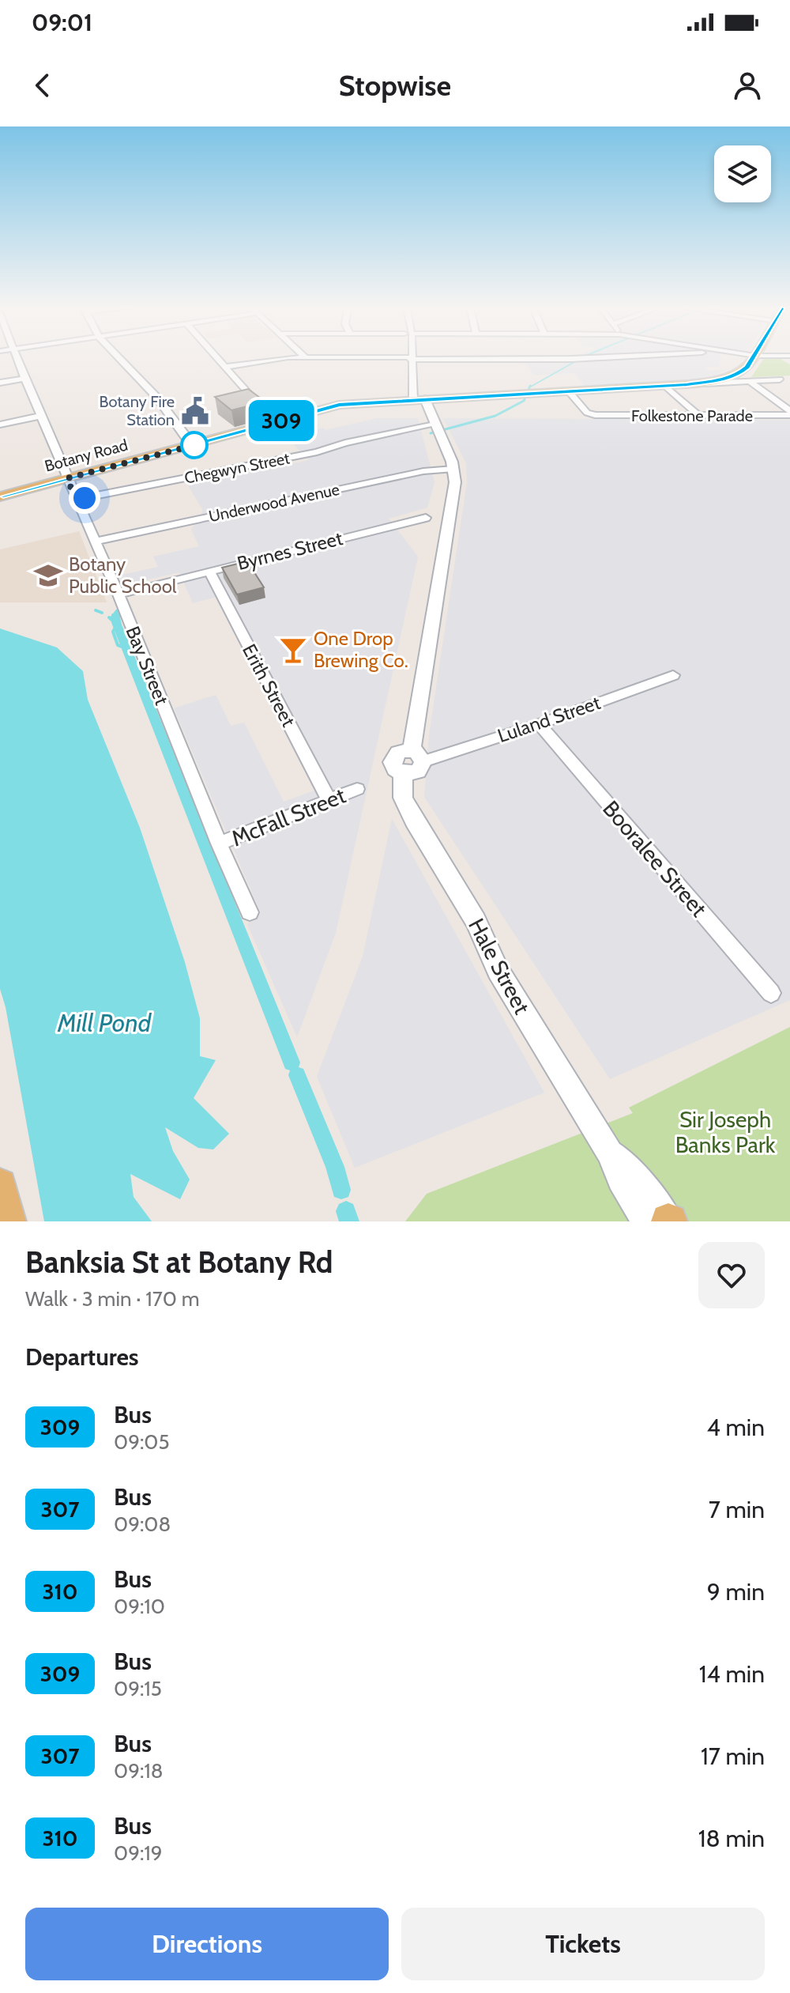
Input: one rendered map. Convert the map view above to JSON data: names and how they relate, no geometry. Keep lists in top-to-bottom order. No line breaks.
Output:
{"streets":{"main road":["Botany Road"],"street":["Folkestone Parade","Chegwyn Street","Underwood Avenue","Byrnes Street","Bay Street","Erith Street","Luland Street","McFall Street","Booralee Street","Hale Street"]},"crossings":[["Folkestone Parade","Botany Road"],["Botany Road","Bay Street"],["Chegwyn Street","Bay Street"],["Underwood Avenue","Bay Street"],["Byrnes Street","Bay Street"],["Byrnes Street","Erith Street"],["Bay Street","McFall Street"],["Erith Street","McFall Street"],["Luland Street","Booralee Street"],["Luland Street","Hale Street"]],"water":["Mill Pond"],"parks":["Sir Joseph Banks Park"],"places":{"public building":["Botany Fire Station"],"school or university":["Botany Public School"],"bar":["One Drop Brewing Co."]},"lines":["bus line 309"],"page":{"status":"09:01","header":"Stopwise","on_map":"309","heading":[["Banksia St at Botany Rd","Walk · 3 min · 170 m"],"Departures"],"list":[{"mark":"309","name":"Bus","note":"09:05","value":"4 min"},{"mark":"307","name":"Bus","note":"09:08","value":"7 min"},{"mark":"310","name":"Bus","note":"09:10","value":"9 min"},{"mark":"309","name":"Bus","note":"09:15","value":"14 min"},{"mark":"307","name":"Bus","note":"09:18","value":"17 min"},{"mark":"310","name":"Bus","note":"09:19","value":"18 min"}],"buttons":["Directions","Tickets"]}}
